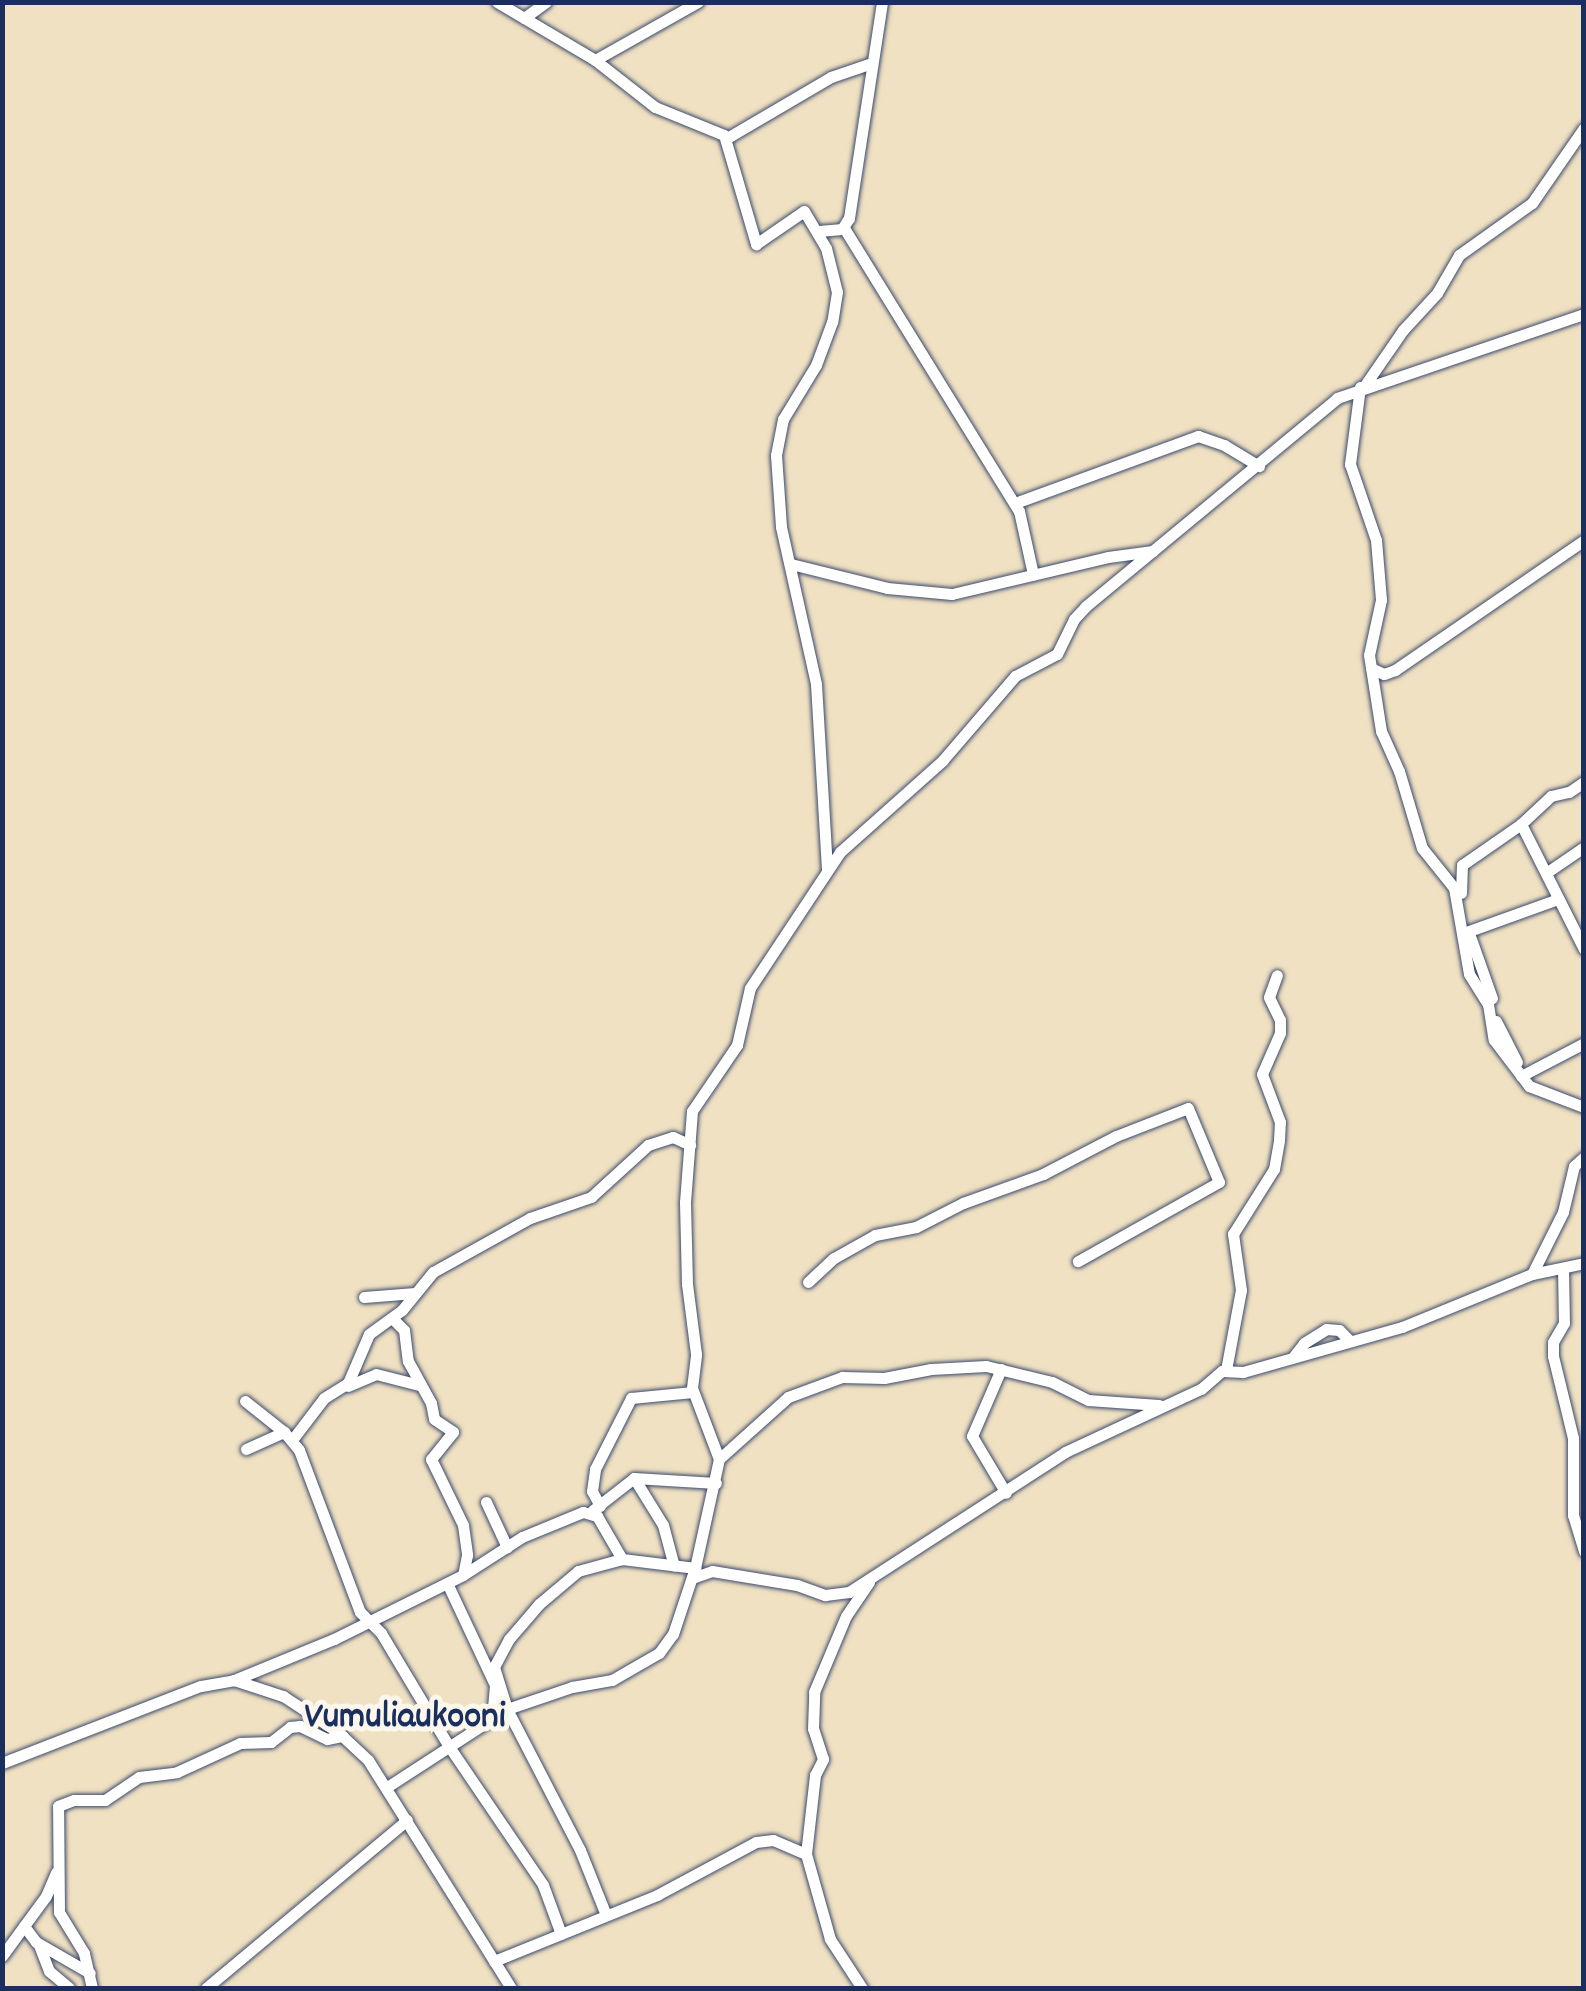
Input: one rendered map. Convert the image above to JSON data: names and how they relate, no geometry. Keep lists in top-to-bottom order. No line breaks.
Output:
{"districts":["Vumuliaukooni"]}
